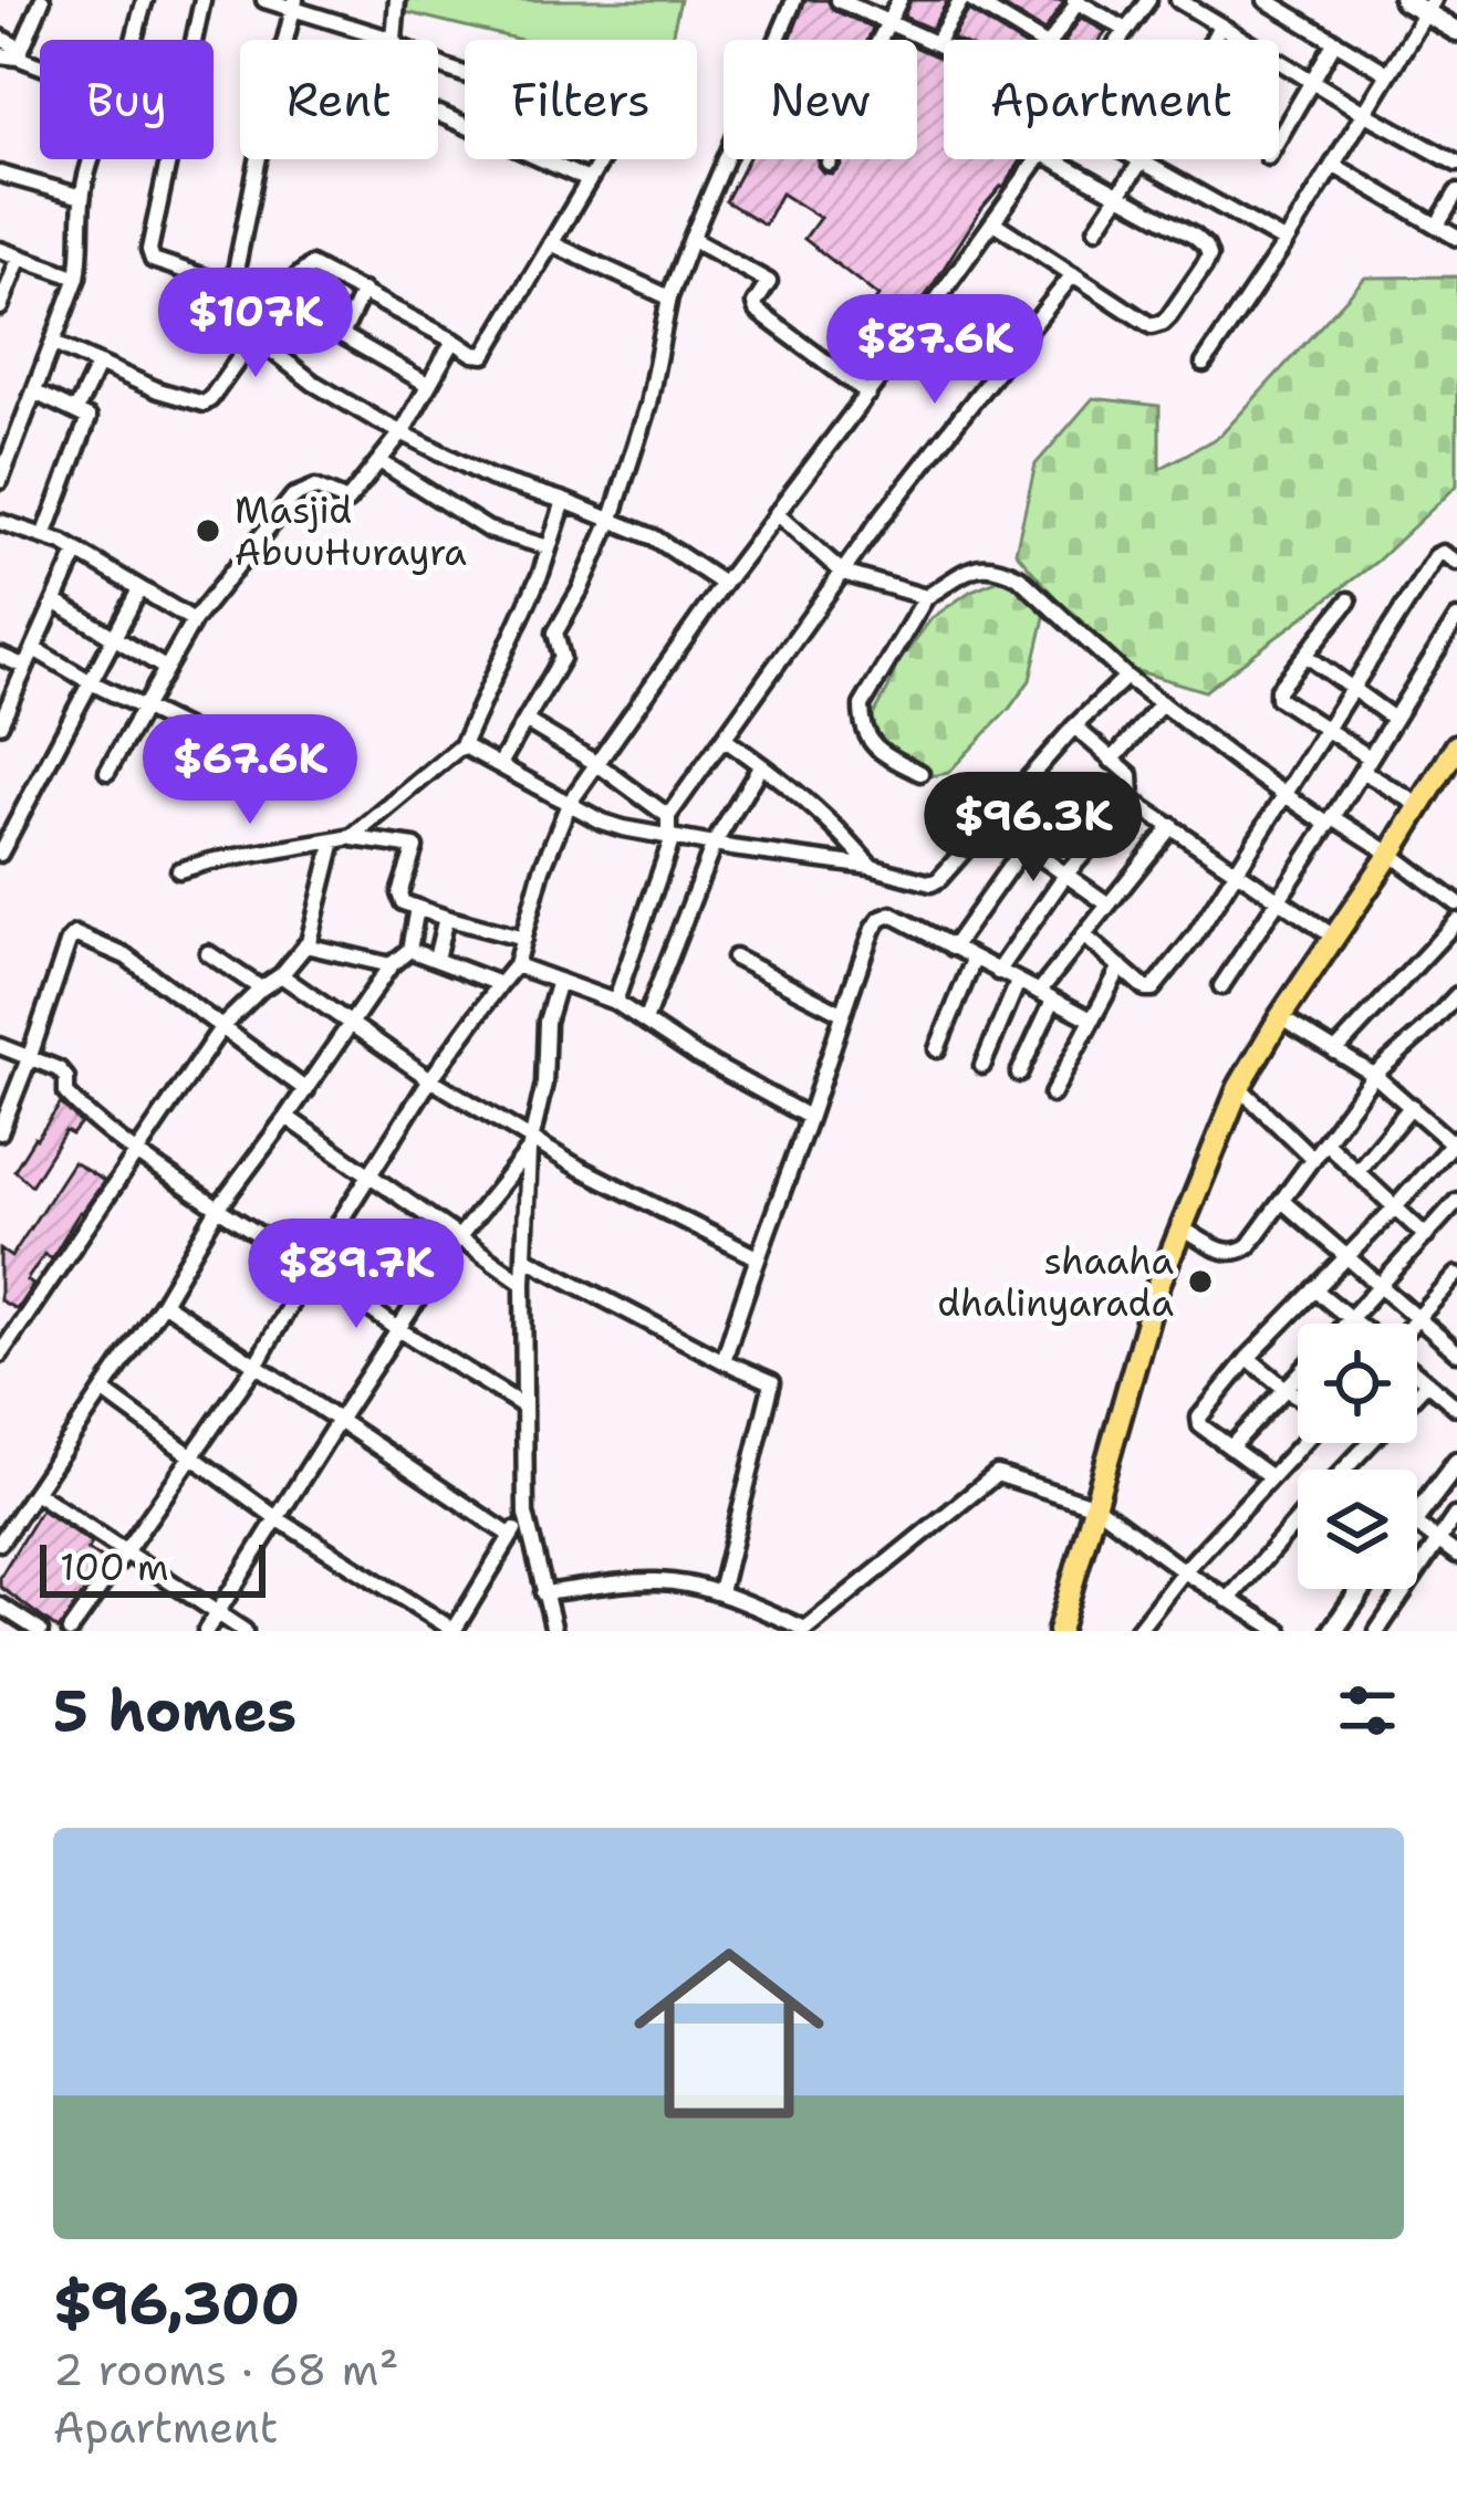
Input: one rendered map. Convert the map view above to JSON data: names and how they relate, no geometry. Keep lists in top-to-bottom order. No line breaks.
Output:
{"places":["Masjid AbuuHurayra","shaaha dhalinyarada"],"scale_bar":"100 m","page":{"chip":["Buy","Rent","Filters","New","Apartment"],"price":["$107K","$87.6K","$67.6K","$96.3K","$89.7K"],"scale":"100 m","heading":"5 homes","list":[{"name":"$96,300","note":"2 rooms · 68 m² · Apartment"}]}}
